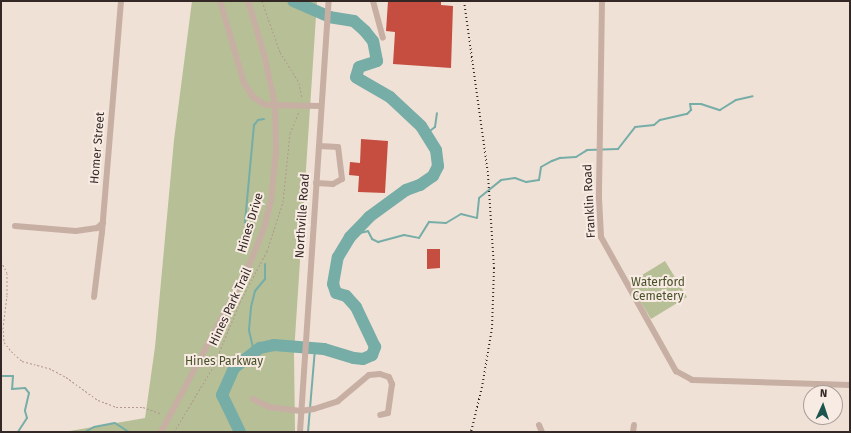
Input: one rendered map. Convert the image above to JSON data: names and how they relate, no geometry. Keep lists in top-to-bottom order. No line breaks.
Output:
{"streets":{"street":["Homer Street","Franklin Road","Northville Road","Hines Drive"],"path":["Hines Park Trail"]},"parks":["Waterford Cemetery","Hines Parkway"],"north":"top"}
